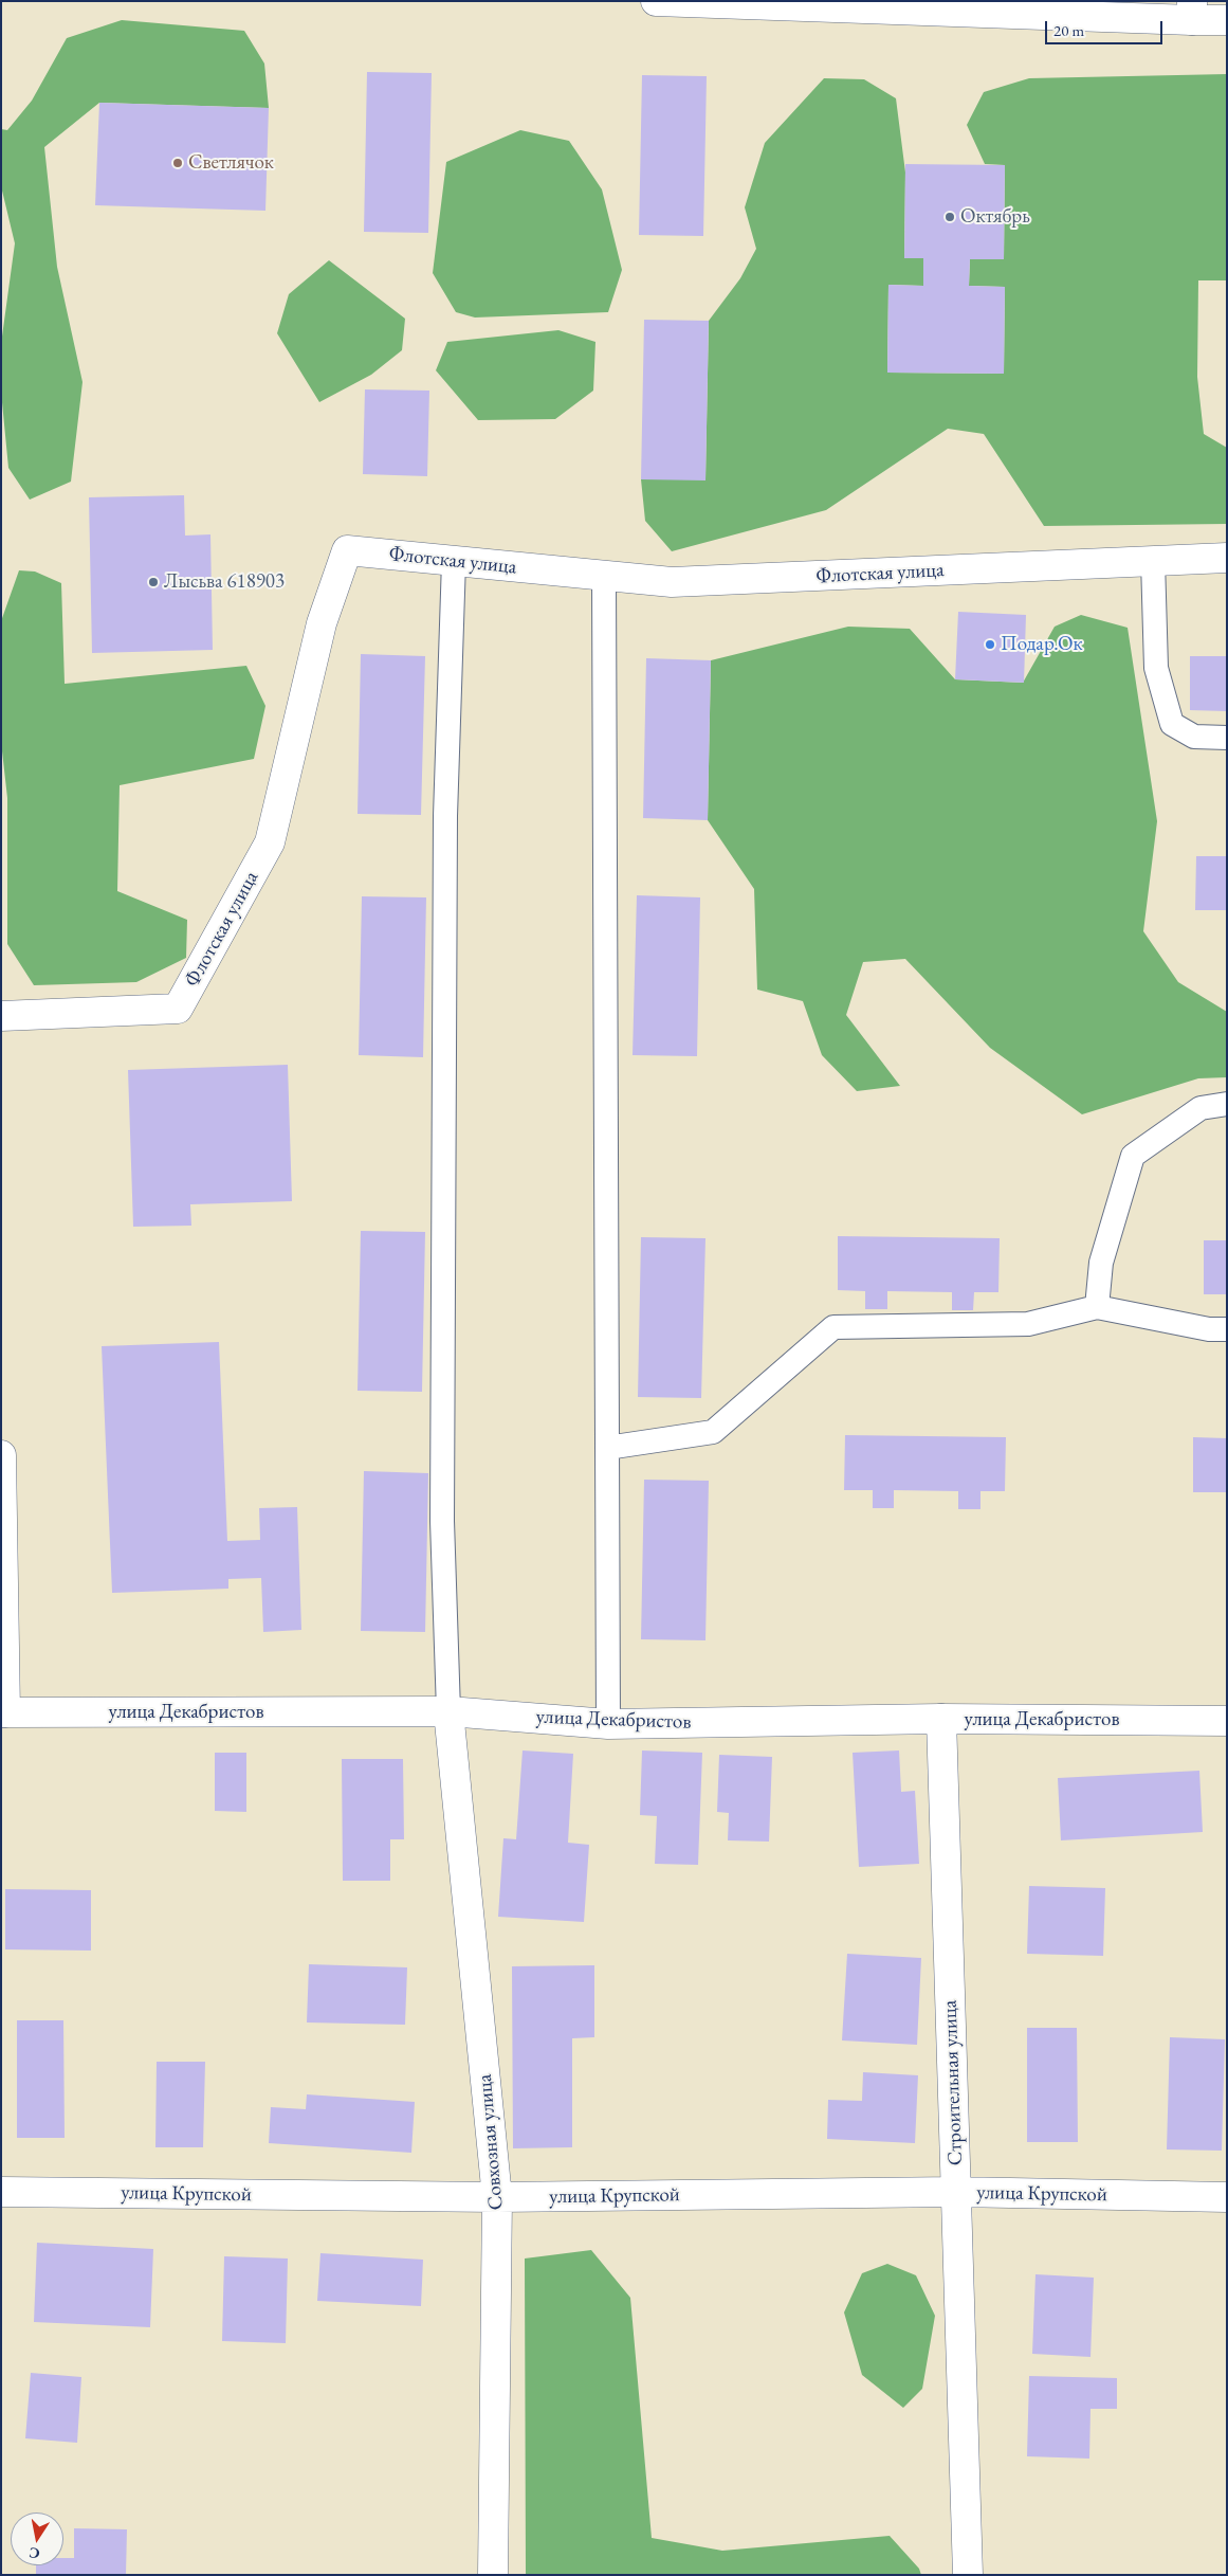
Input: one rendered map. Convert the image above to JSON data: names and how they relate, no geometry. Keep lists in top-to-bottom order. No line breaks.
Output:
{"streets":{"street":["Флотская улица","улица Декабристов","Строительная улица","Совхозная улица","улица Крупской"]},"crossings":[["улица Декабристов","Строительная улица"],["улица Декабристов","Совхозная улица"],["Строительная улица","улица Крупской"],["Совхозная улица","улица Крупской"]],"places":["Светлячок","Октябрь","Лысьва 618903","Подар.Ок"],"scale_bar":"20 m","north":"bottom"}
